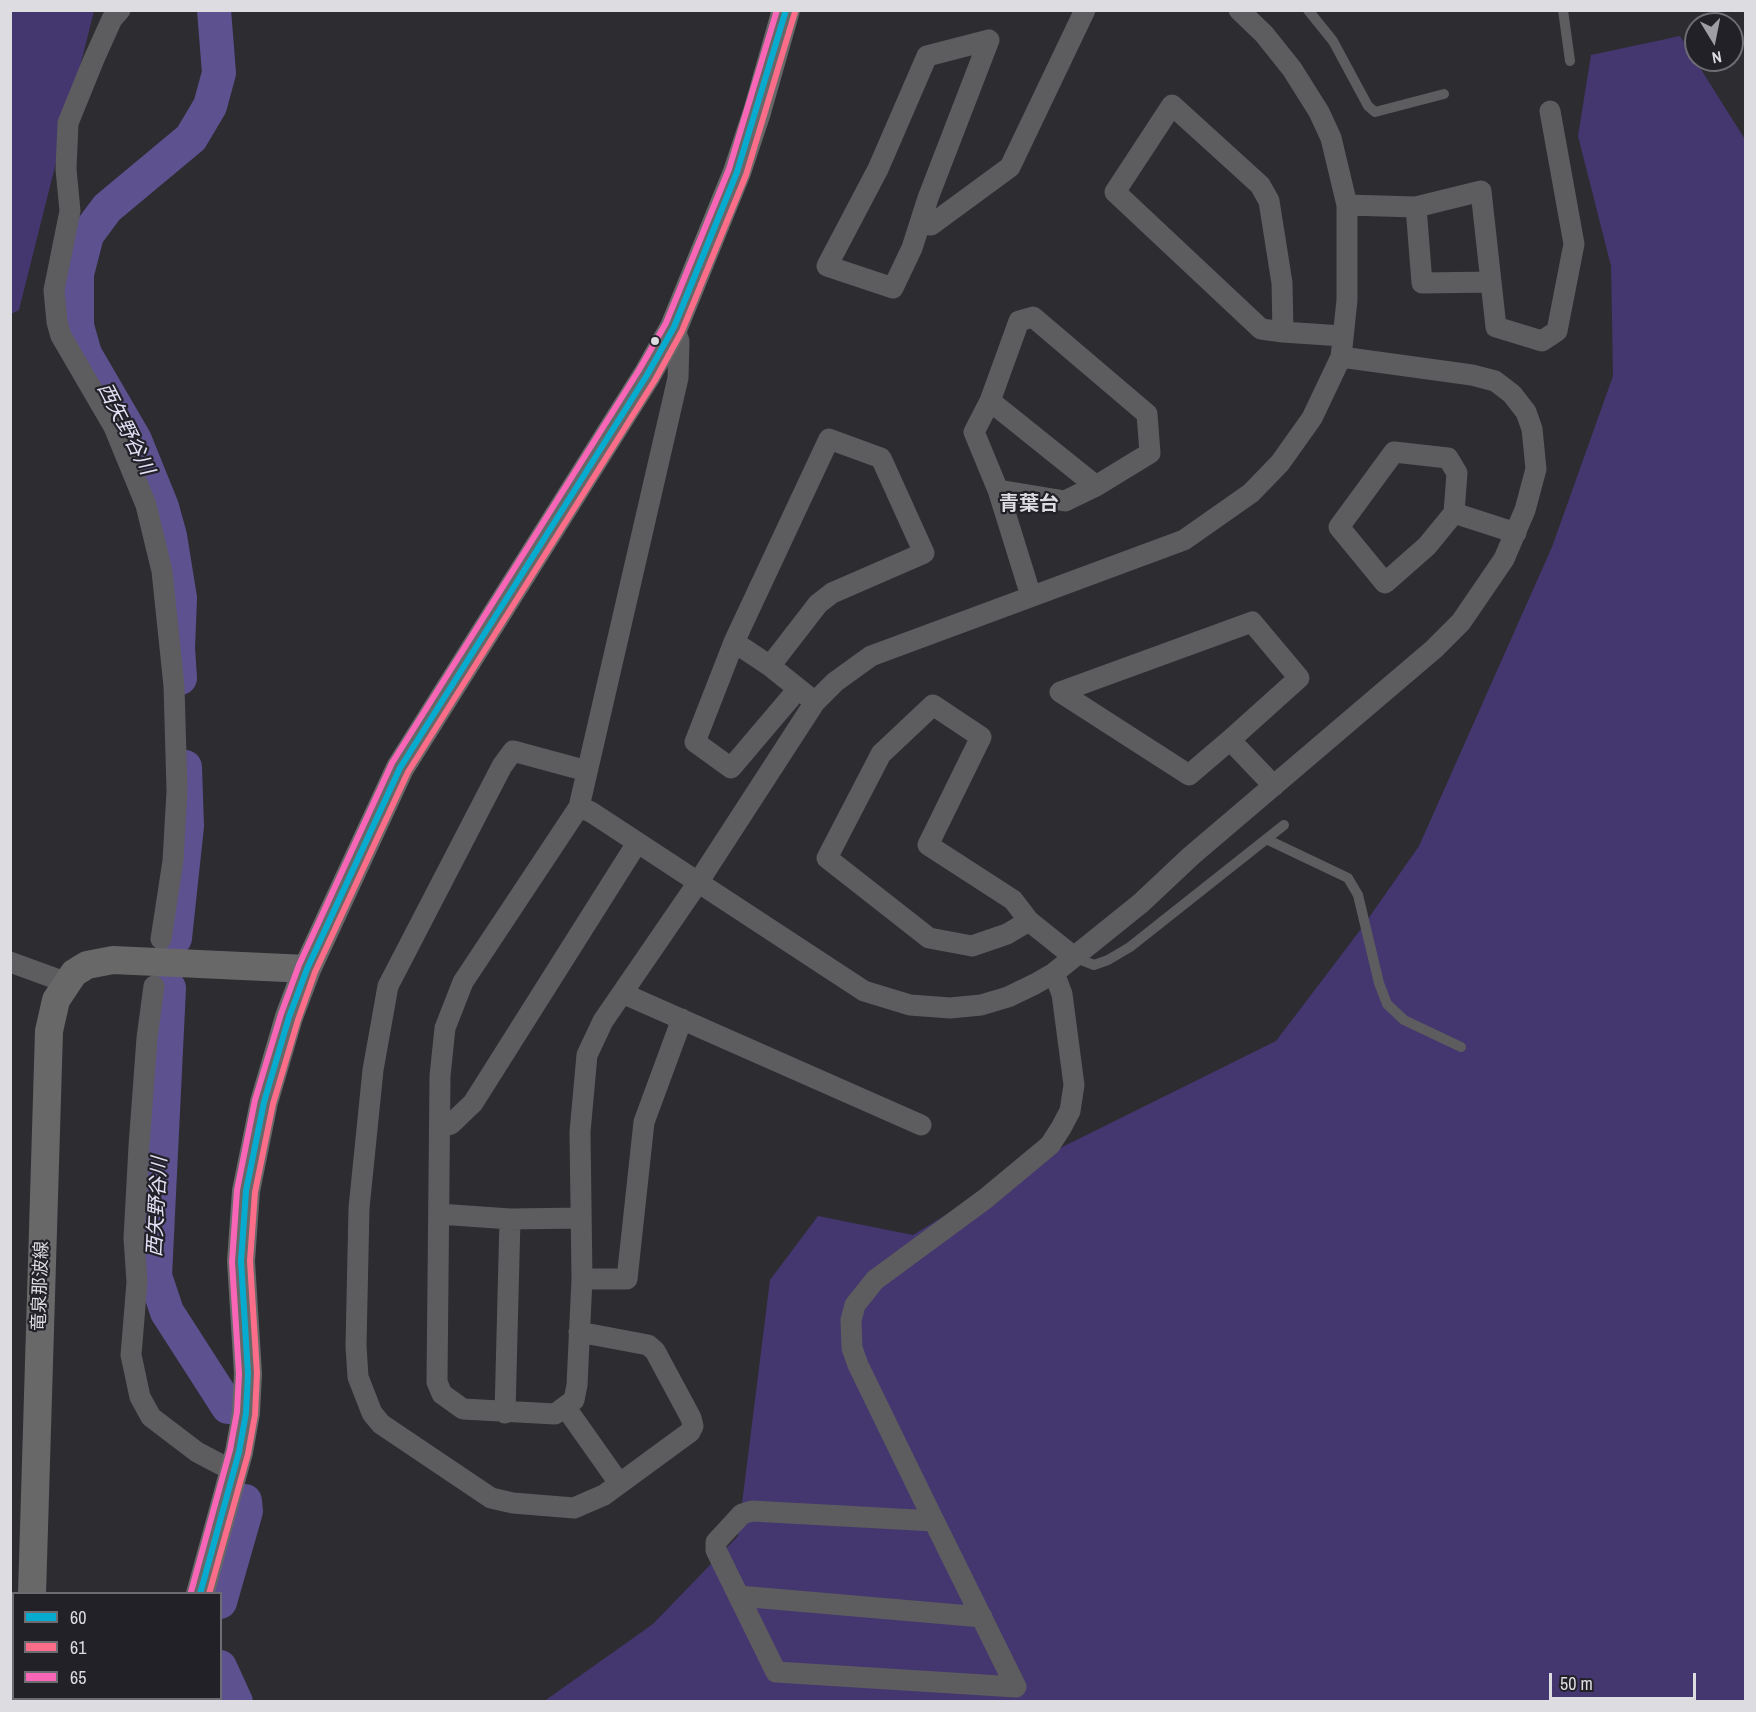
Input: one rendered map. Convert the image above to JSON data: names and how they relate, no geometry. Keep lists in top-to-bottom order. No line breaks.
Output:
{"streets":{"street":["竜泉那波線"]},"districts":["青葉台"],"water":["西矢野谷川"],"lines":["transit line 60","transit line 65","transit line 61"],"legend":["60","61","65"],"scale_bar":"50 m","north":"bottom"}
